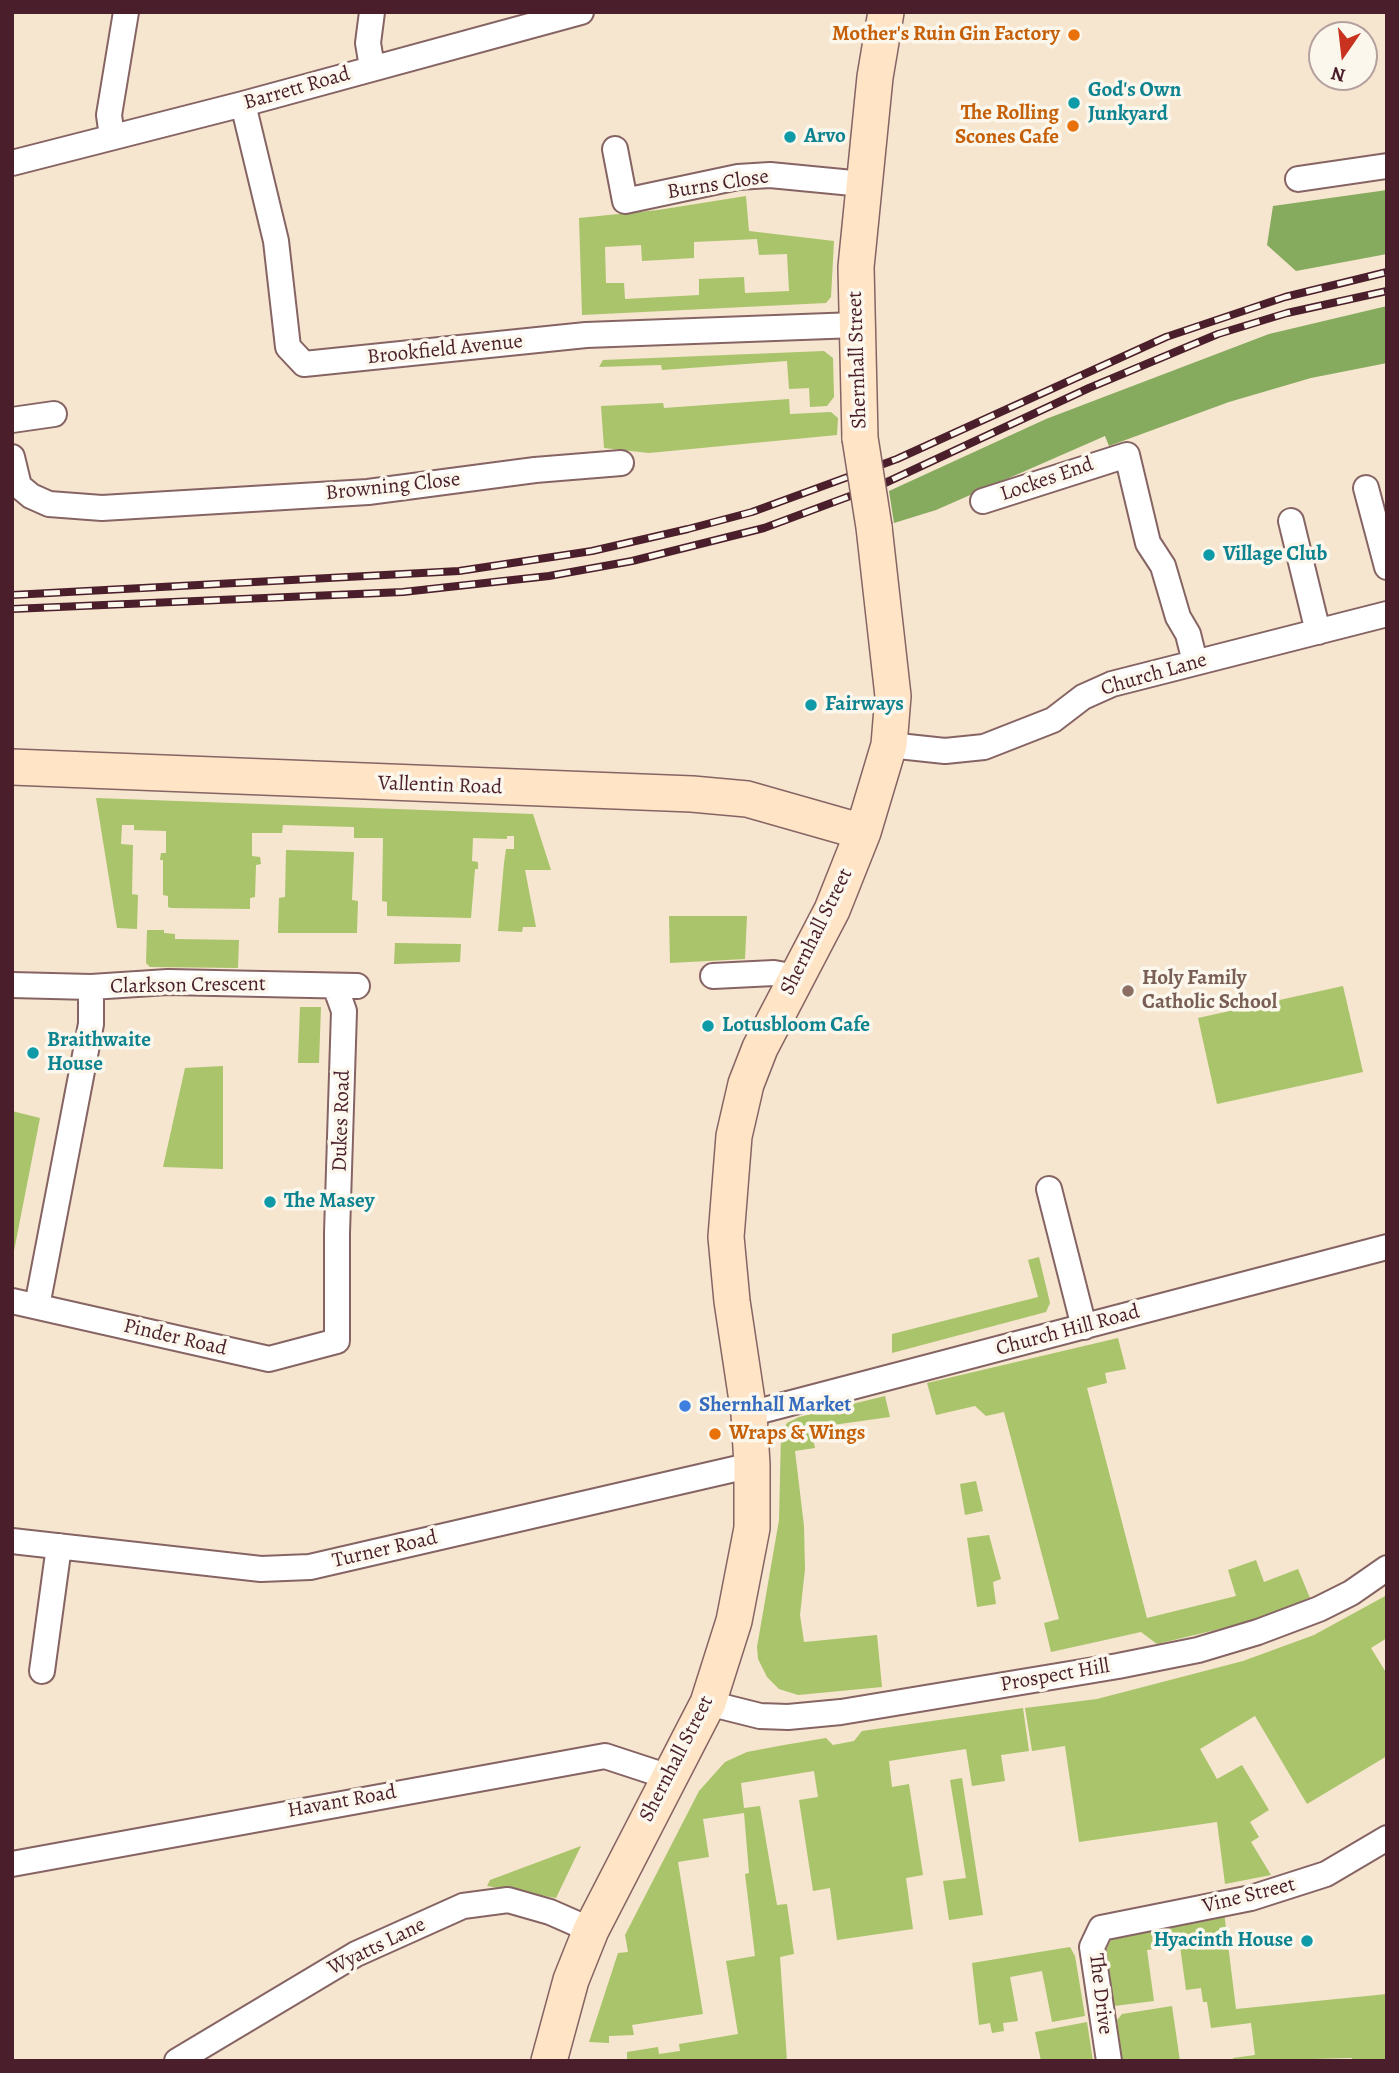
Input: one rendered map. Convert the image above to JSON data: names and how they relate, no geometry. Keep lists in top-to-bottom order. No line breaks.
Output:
{"streets":{"street":["Barrett Road","Burns Close","Brookfield Avenue","Shernhall Street","Lockes End","Browning Close","Church Lane","Vallentin Road","Clarkson Crescent","Dukes Road","Church Hill Road","Pinder Road","Turner Road","Prospect Hill","Havant Road","Vine Street","Wyatts Lane","The Drive"]},"crossings":[["Barrett Road","Brookfield Avenue"],["Burns Close","Shernhall Street"],["Brookfield Avenue","Shernhall Street"],["Shernhall Street","Church Lane"],["Shernhall Street","Vallentin Road"],["Shernhall Street","Church Hill Road"],["Shernhall Street","Turner Road"],["Shernhall Street","Prospect Hill"],["Shernhall Street","Havant Road"],["Shernhall Street","Wyatts Lane"],["Lockes End","Church Lane"],["Clarkson Crescent","Dukes Road"],["Clarkson Crescent","Pinder Road"],["Dukes Road","Pinder Road"],["Vine Street","The Drive"]],"places":["Mother's Ruin Gin Factory","God's Own Junkyard","The Rolling Scones Cafe","Arvo","Village Club","Fairways","Holy Family Catholic School","Lotusbloom Cafe","Braithwaite House","The Masey","Shernhall Market","Wraps & Wings","Hyacinth House"],"north":"bottom"}
